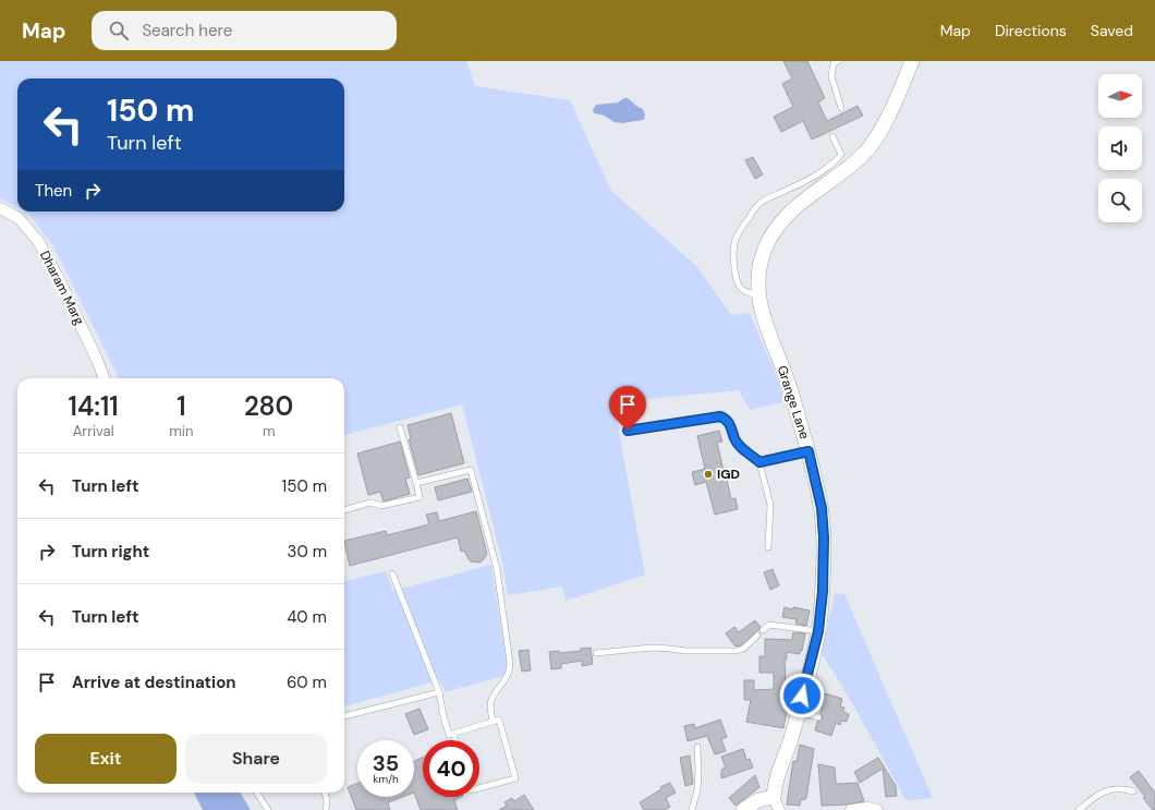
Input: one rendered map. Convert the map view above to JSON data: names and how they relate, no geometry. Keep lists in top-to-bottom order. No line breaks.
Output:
{"streets":{"street":["Dharam Marg","Grange Lane"]},"places":["IGD"],"north":"right","page":{"header":"Map","search":"Search here","nav":["Map","Directions","Saved"],"turn":["150 m","Turn left"],"then":"Then","eta":["14:11","Arrival","1","min","280","m"],"list":[{"name":"Turn left","value":"150 m"},{"name":"Turn right","value":"30 m"},{"name":"Turn left","value":"40 m"},{"name":"Arrive at destination","value":"60 m"}],"buttons":["Exit","Share"],"speed":"35 km/h","limit":"40"}}
